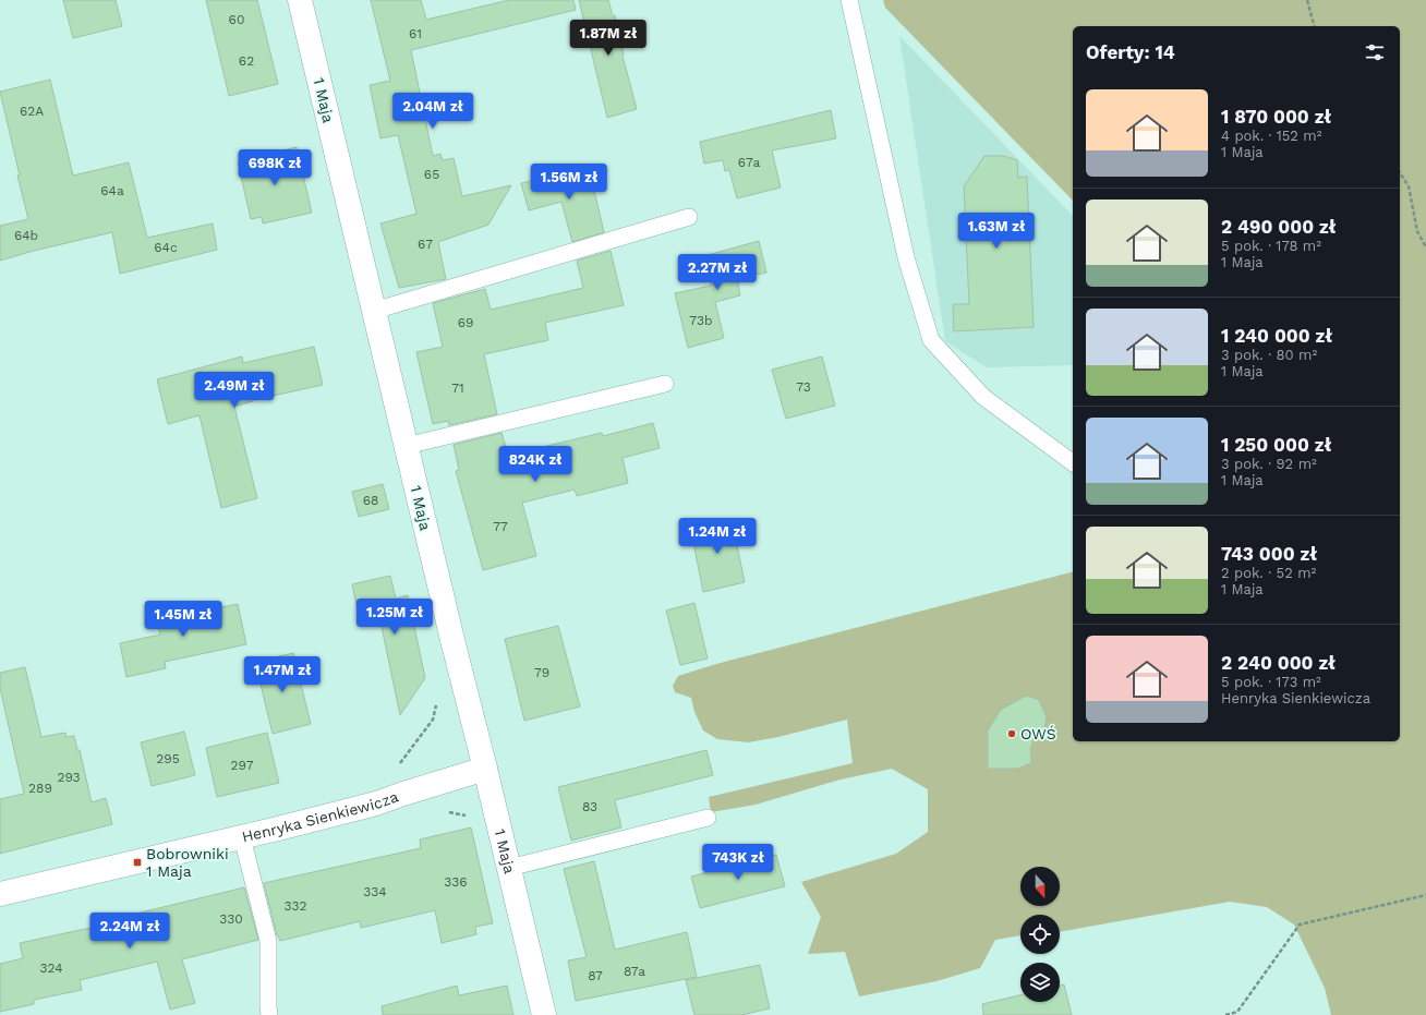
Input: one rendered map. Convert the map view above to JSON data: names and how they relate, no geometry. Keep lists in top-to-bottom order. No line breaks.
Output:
{"streets":{"street":["1 Maja","Henryka Sienkiewicza"]},"crossings":[["1 Maja","Henryka Sienkiewicza"]],"places":{"other":["OWŚ"],"transit":["Bobrowniki 1 Maja"]},"house_numbers":["60","61","62","62A","67a","65","64a","64b","67","64c","73b","69","73","71","68","77","79","295","297","293","289","83","336","334","332","330","324","87a","87"],"north":"bottom","page":{"price":["1.87M zł","2.04M zł","698K zł","1.56M zł","1.63M zł","2.27M zł","2.49M zł","824K zł","1.24M zł","1.25M zł","1.45M zł","1.47M zł","743K zł","2.24M zł"],"heading":"Oferty: 14","list":[{"name":"1 870 000 zł","note":"4 pok. · 152 m² · 1 Maja"},{"name":"2 490 000 zł","note":"5 pok. · 178 m² · 1 Maja"},{"name":"1 240 000 zł","note":"3 pok. · 80 m² · 1 Maja"},{"name":"1 250 000 zł","note":"3 pok. · 92 m² · 1 Maja"},{"name":"743 000 zł","note":"2 pok. · 52 m² · 1 Maja"},{"name":"2 240 000 zł","note":"5 pok. · 173 m² · Henryka Sienkiewicza"}]}}
